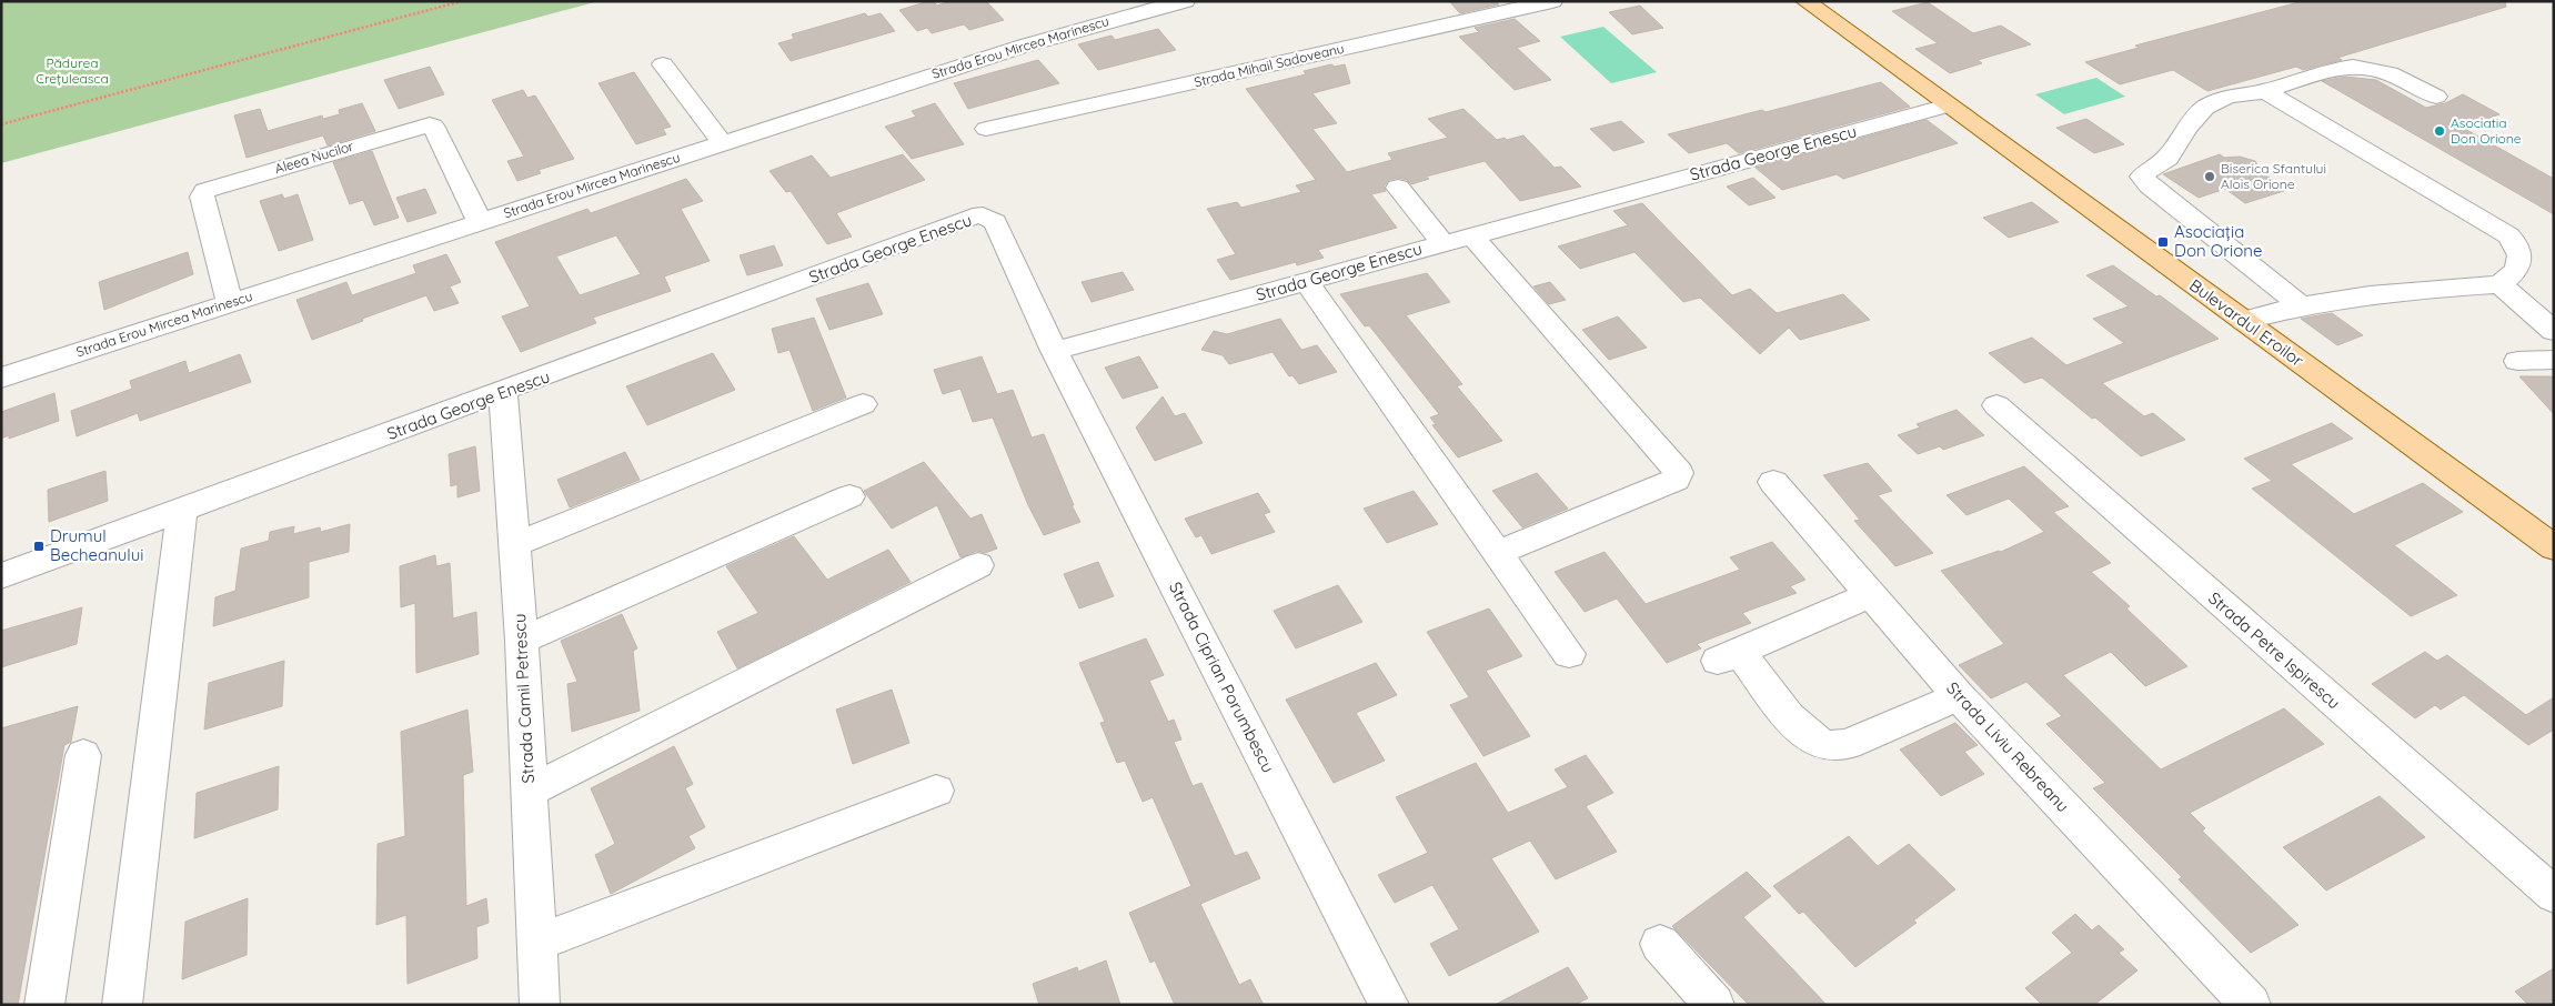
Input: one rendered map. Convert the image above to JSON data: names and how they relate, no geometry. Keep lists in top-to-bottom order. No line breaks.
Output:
{"streets":{"main road":["Bulevardul Eroilor"],"street":["Strada Erou Mircea Marinescu","Strada Mihail Sadoveanu","Strada George Enescu","Aleea Nucilor","Strada Petre Ispirescu","Strada Ciprian Porumbescu","Strada Camil Petrescu","Strada Liviu Rebreanu"]},"crossings":[["Strada Erou Mircea Marinescu","Aleea Nucilor"],["Strada George Enescu","Bulevardul Eroilor"],["Strada George Enescu","Strada Ciprian Porumbescu"],["Strada George Enescu","Strada Camil Petrescu"]],"parks":["Pădurea Crețuleasca"],"places":{"other":["Asociatia Don Orione","Biserica Sfantului Alois Orione"],"transit":["Asociația Don Orione","Drumul Becheanului"]}}
